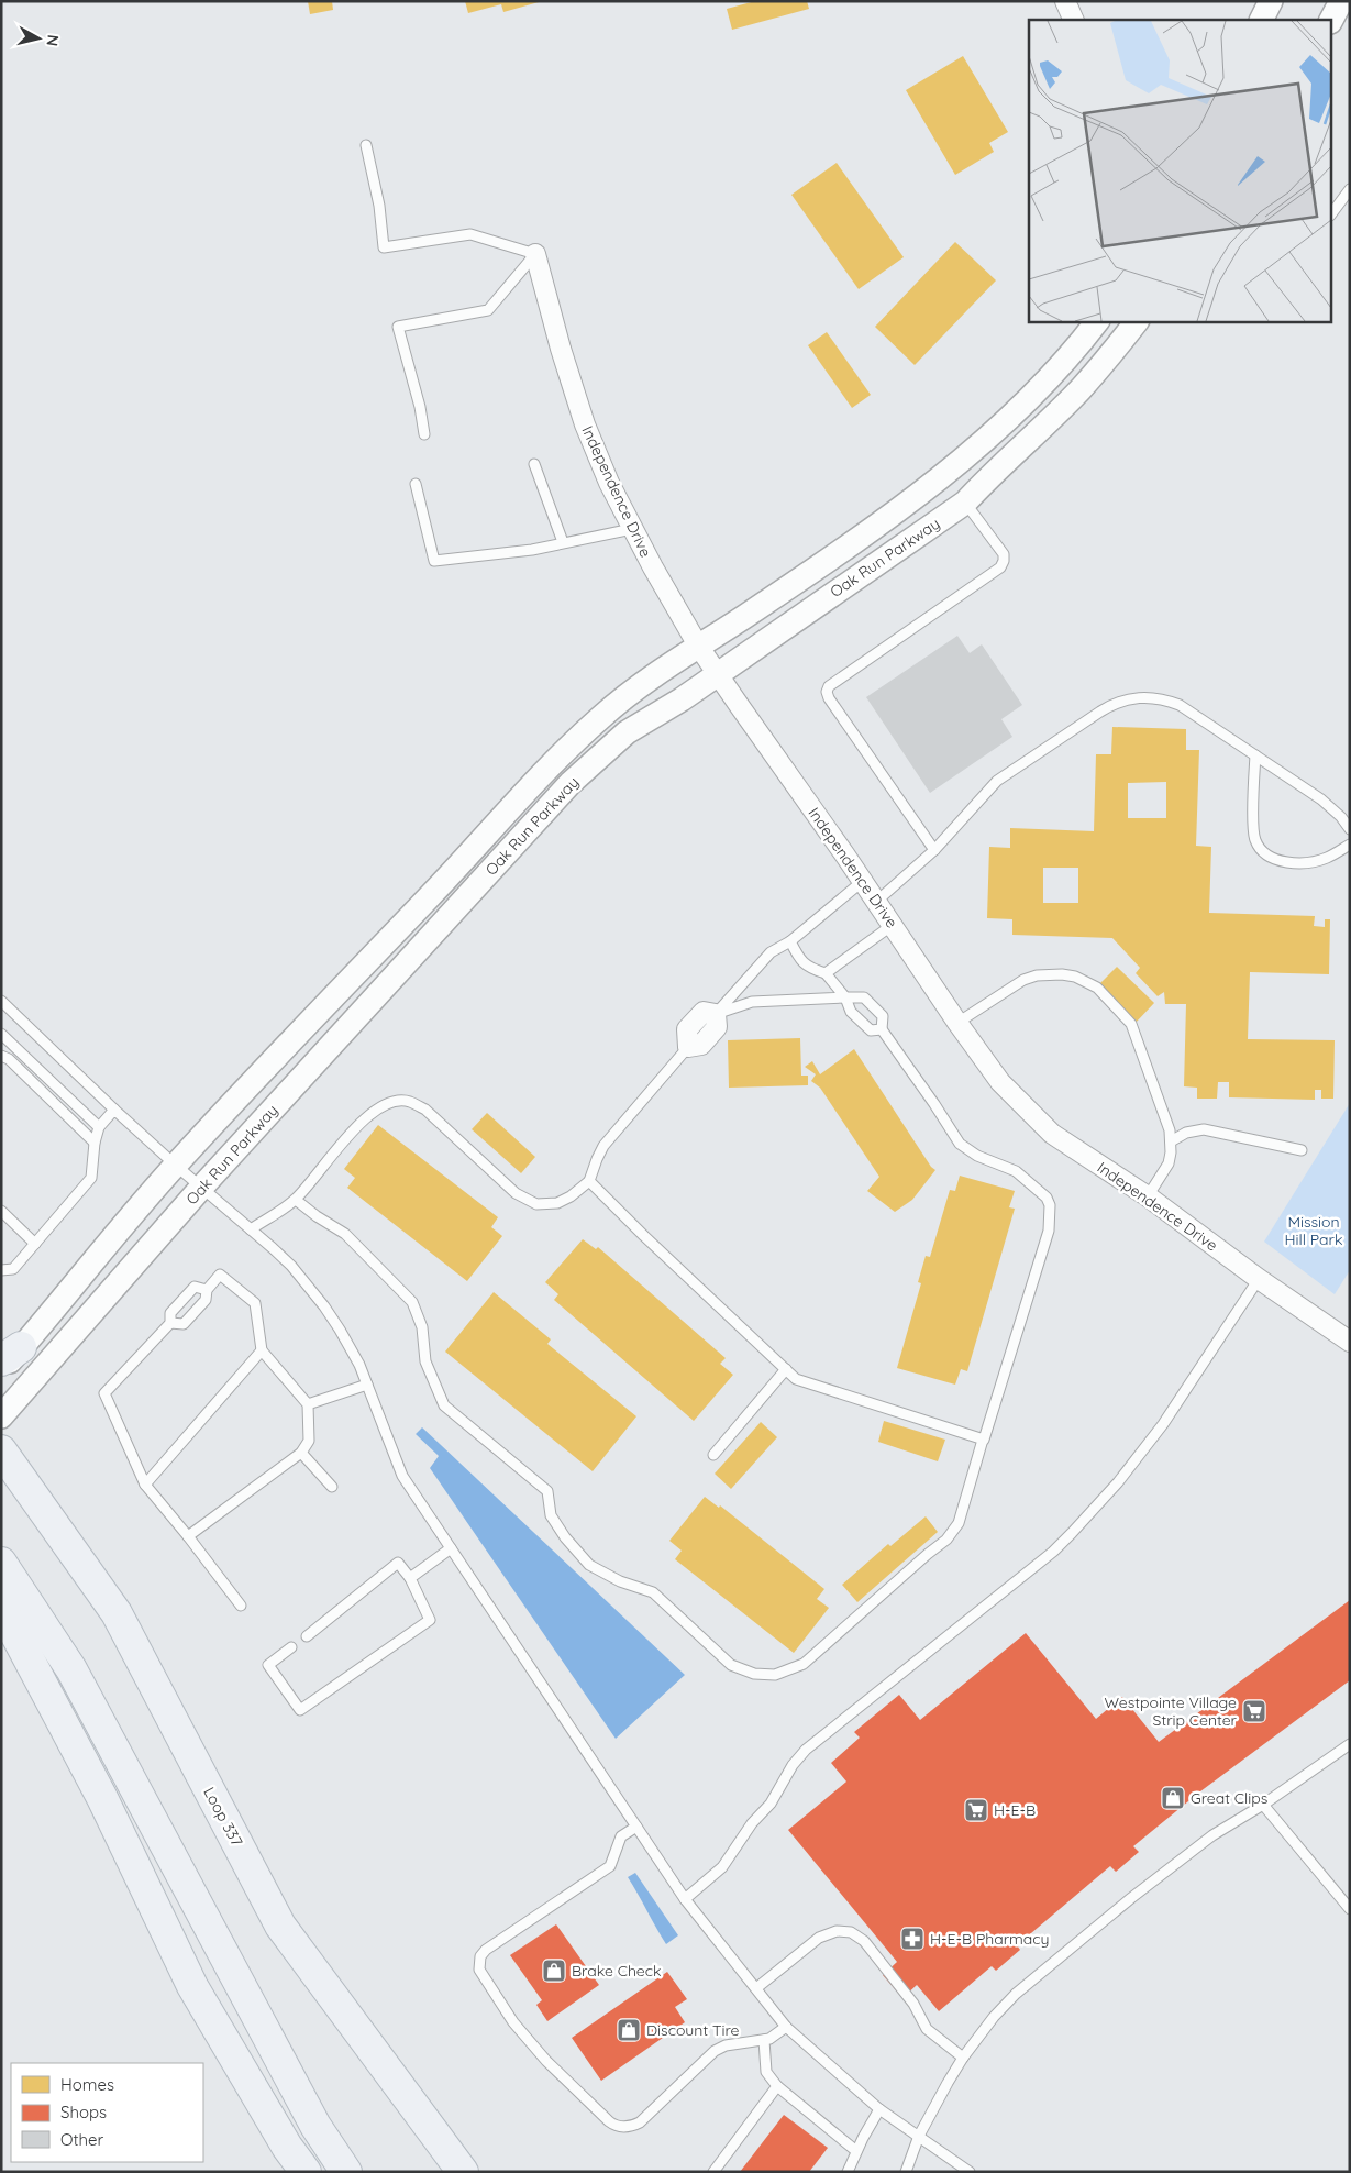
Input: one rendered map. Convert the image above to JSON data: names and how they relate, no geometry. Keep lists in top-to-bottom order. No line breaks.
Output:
{"streets":{"main road":["Loop 337"],"street":["Independence Drive","Oak Run Parkway"]},"crossings":[["Independence Drive","Oak Run Parkway"]],"parks":["Mission Hill Park"],"places":{"supermarket":["Westpointe Village Strip Center","H-E-B"],"shop":["Great Clips","Brake Check","Discount Tire"],"pharmacy":["H-E-B Pharmacy"]},"legend":["Homes","Shops","Other"],"north":"right"}
